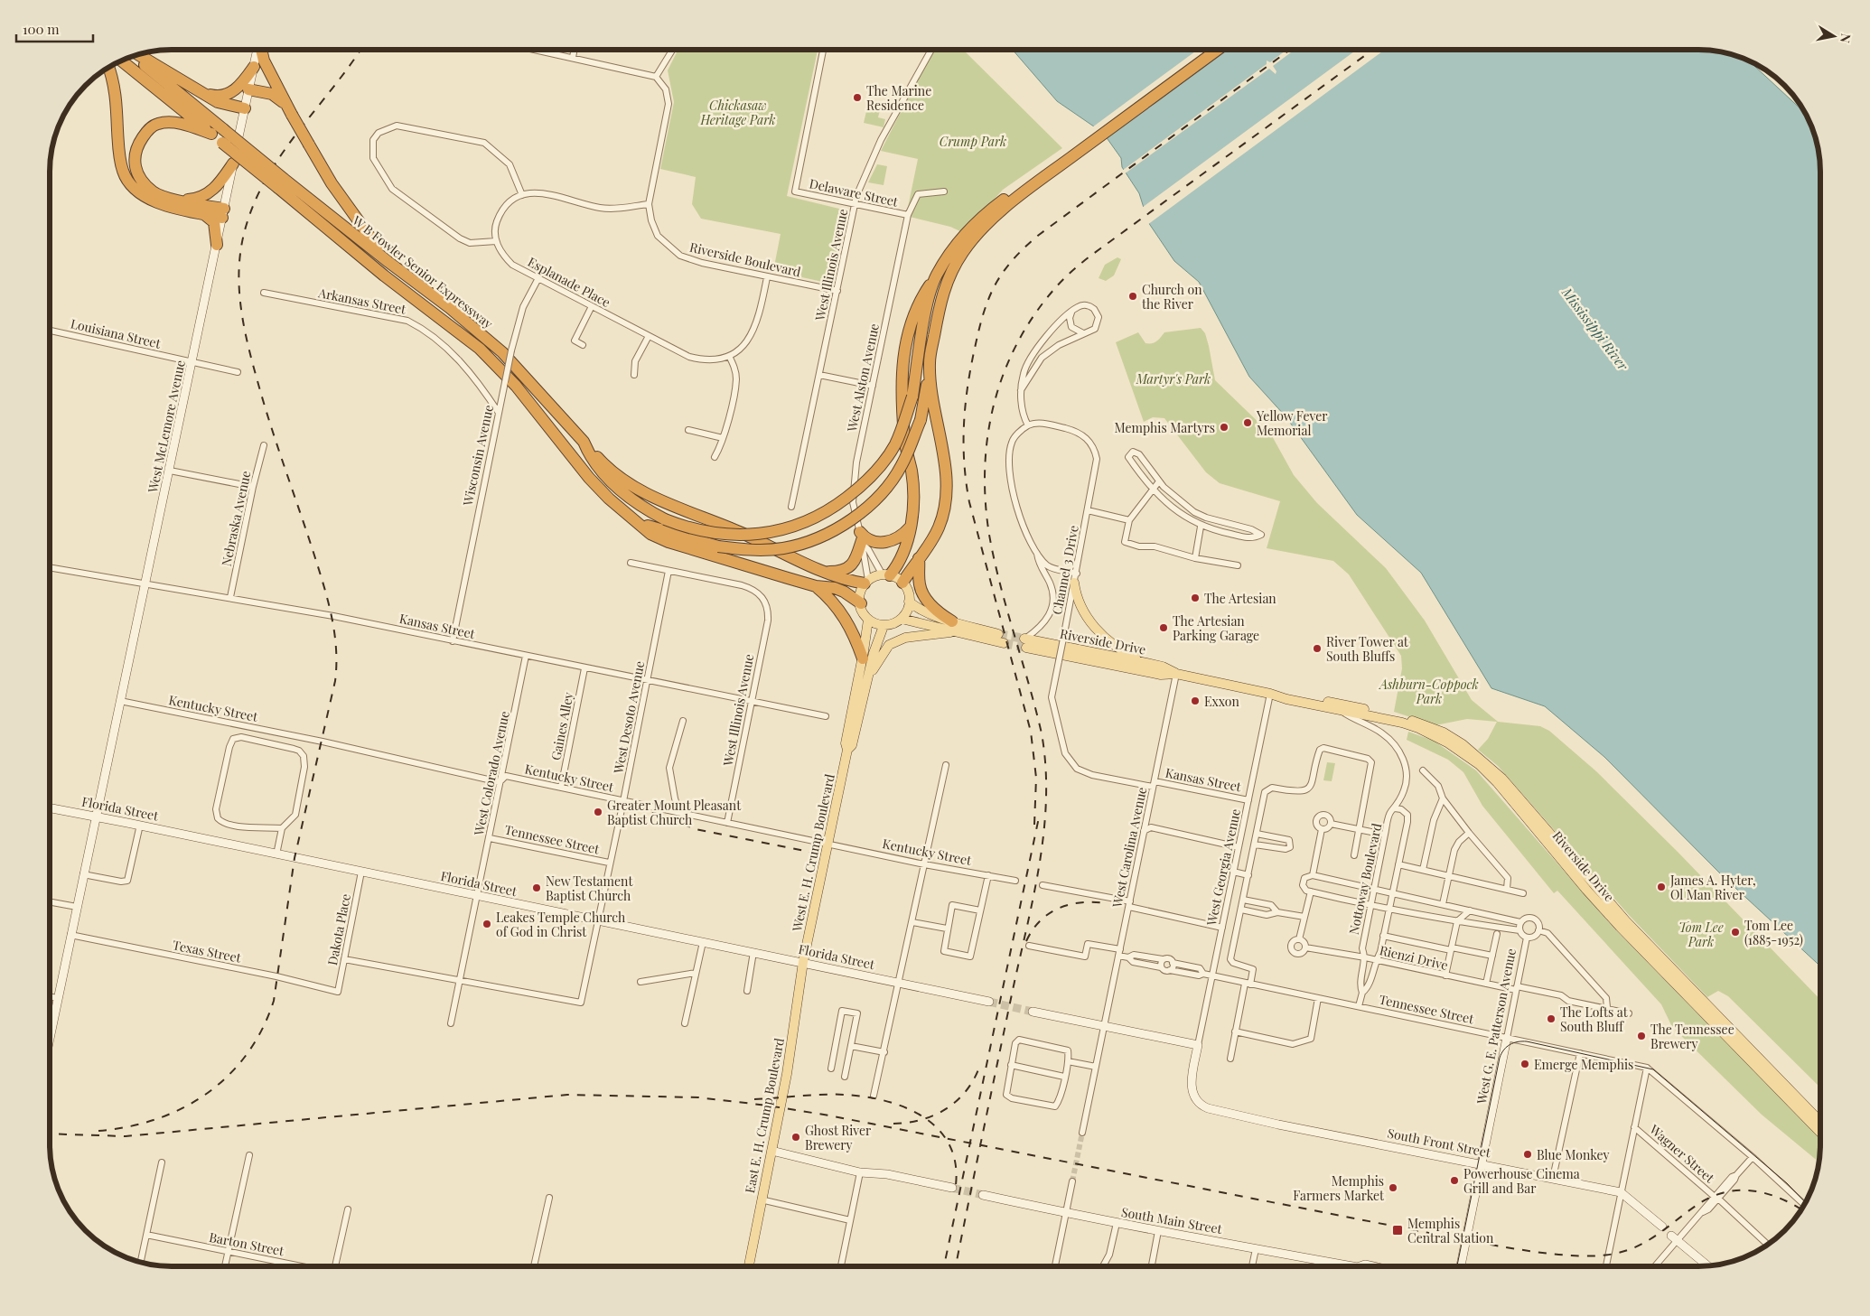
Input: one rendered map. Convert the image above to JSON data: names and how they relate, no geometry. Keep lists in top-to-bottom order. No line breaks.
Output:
{"streets":{"highway":["W B Fowler Senior Expressway"],"main road":["West McLemore Avenue","Riverside Drive","Florida Street","West E. H. Crump Boulevard","West G. E. Patterson Avenue","East E. H. Crump Boulevard","South Front Street","South Main Street"],"street":["Delaware Street","Riverside Boulevard","West Illinois Avenue","Esplanade Place","Arkansas Street","Louisiana Street","West Alston Avenue","Wisconsin Avenue","Nebraska Avenue","Channel 3 Drive","Kansas Street","Kentucky Street","West Desoto Avenue","Gaines Alley","West Colorado Avenue","Tennessee Street","West Carolina Avenue","West Georgia Avenue","Nottoway Boulevard","Dakota Place","Texas Street","Rienzi Drive","Wagner Street","Barton Street"]},"crossings":[["Delaware Street","West Illinois Avenue"],["Delaware Street","West Alston Avenue"],["Riverside Boulevard","West Illinois Avenue"],["Riverside Boulevard","Esplanade Place"],["West Illinois Avenue","Kansas Street"],["West Illinois Avenue","Kentucky Street"],["West Illinois Avenue","West Desoto Avenue"],["Esplanade Place","Wisconsin Avenue"],["Arkansas Street","Wisconsin Avenue"],["Louisiana Street","West McLemore Avenue"],["West Alston Avenue","West E. H. Crump Boulevard"],["West McLemore Avenue","Kansas Street"],["West McLemore Avenue","Kentucky Street"],["West McLemore Avenue","Florida Street"],["West McLemore Avenue","Texas Street"],["Wisconsin Avenue","Kansas Street"],["Nebraska Avenue","Kansas Street"],["Channel 3 Drive","Kansas Street"],["Channel 3 Drive","West Carolina Avenue"],["Kansas Street","West Desoto Avenue"],["Kansas Street","Gaines Alley"],["Kansas Street","West Colorado Avenue"],["Kansas Street","West Carolina Avenue"],["Kansas Street","West Georgia Avenue"],["Riverside Drive","West Carolina Avenue"],["Riverside Drive","West Georgia Avenue"],["Kentucky Street","West Desoto Avenue"],["Kentucky Street","Gaines Alley"],["Kentucky Street","West Colorado Avenue"],["Kentucky Street","West E. H. Crump Boulevard"],["West Desoto Avenue","West Colorado Avenue"],["West Desoto Avenue","Florida Street"],["West Desoto Avenue","Tennessee Street"],["West Colorado Avenue","Florida Street"],["West Colorado Avenue","Tennessee Street"],["Florida Street","West E. H. Crump Boulevard"],["Florida Street","Dakota Place"],["Florida Street","East E. H. Crump Boulevard"],["Tennessee Street","West Georgia Avenue"],["Tennessee Street","Nottoway Boulevard"],["Tennessee Street","West G. E. Patterson Avenue"],["West E. H. Crump Boulevard","East E. H. Crump Boulevard"],["West Georgia Avenue","South Front Street"],["Nottoway Boulevard","Rienzi Drive"],["Dakota Place","Texas Street"],["Rienzi Drive","West G. E. Patterson Avenue"],["West G. E. Patterson Avenue","South Front Street"]],"water":["Mississippi River"],"parks":["Chickasaw Heritage Park","Crump Park","Martyr's Park","Ashburn-Coppock Park","Tom Lee Park"],"places":{"other":["The Marine Residence","Church on the River","Yellow Fever Memorial","Memphis Martyrs","The Artesian","The Artesian Parking Garage","River Tower at South Bluffs","Exxon","Greater Mount Pleasant Baptist Church","James A. Hyter, Ol Man River","New Testament Baptist Church","Leakes Temple Church of God in Christ","Tom Lee (1885-1952)","The Lofts at South Bluff","The Tennessee Brewery","Emerge Memphis","Ghost River Brewery","Blue Monkey","Powerhouse Cinema Grill and Bar","Memphis Farmers Market"],"transit":["Memphis Central Station"]},"scale_bar":"100 m","north":"right"}
